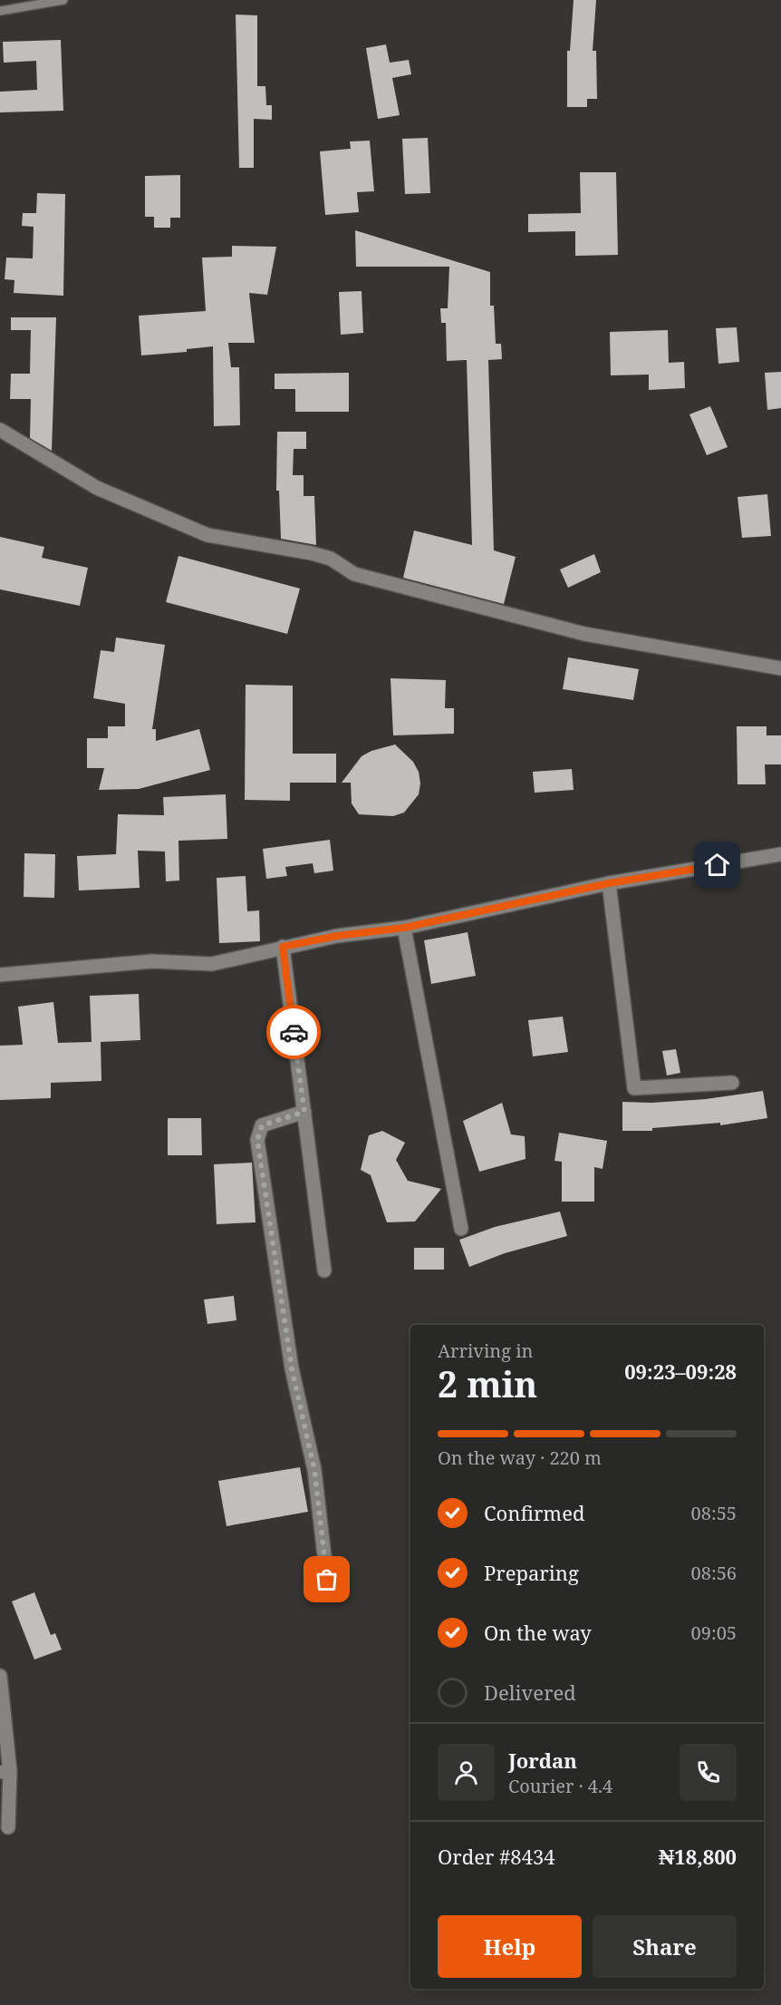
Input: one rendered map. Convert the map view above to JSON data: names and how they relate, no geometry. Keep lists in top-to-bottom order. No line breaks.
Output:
{"page":{"heading":["2 min","Arriving in","09:23–09:28"],"panel":["Jordan","Courier · 4.4","Order #8434","₦18,800"],"bar":"On the way · 220 m","list":[["Confirmed","08:55"],["Preparing","08:56"],["On the way","09:05"],"Delivered"],"buttons":["Help","Share"]}}
